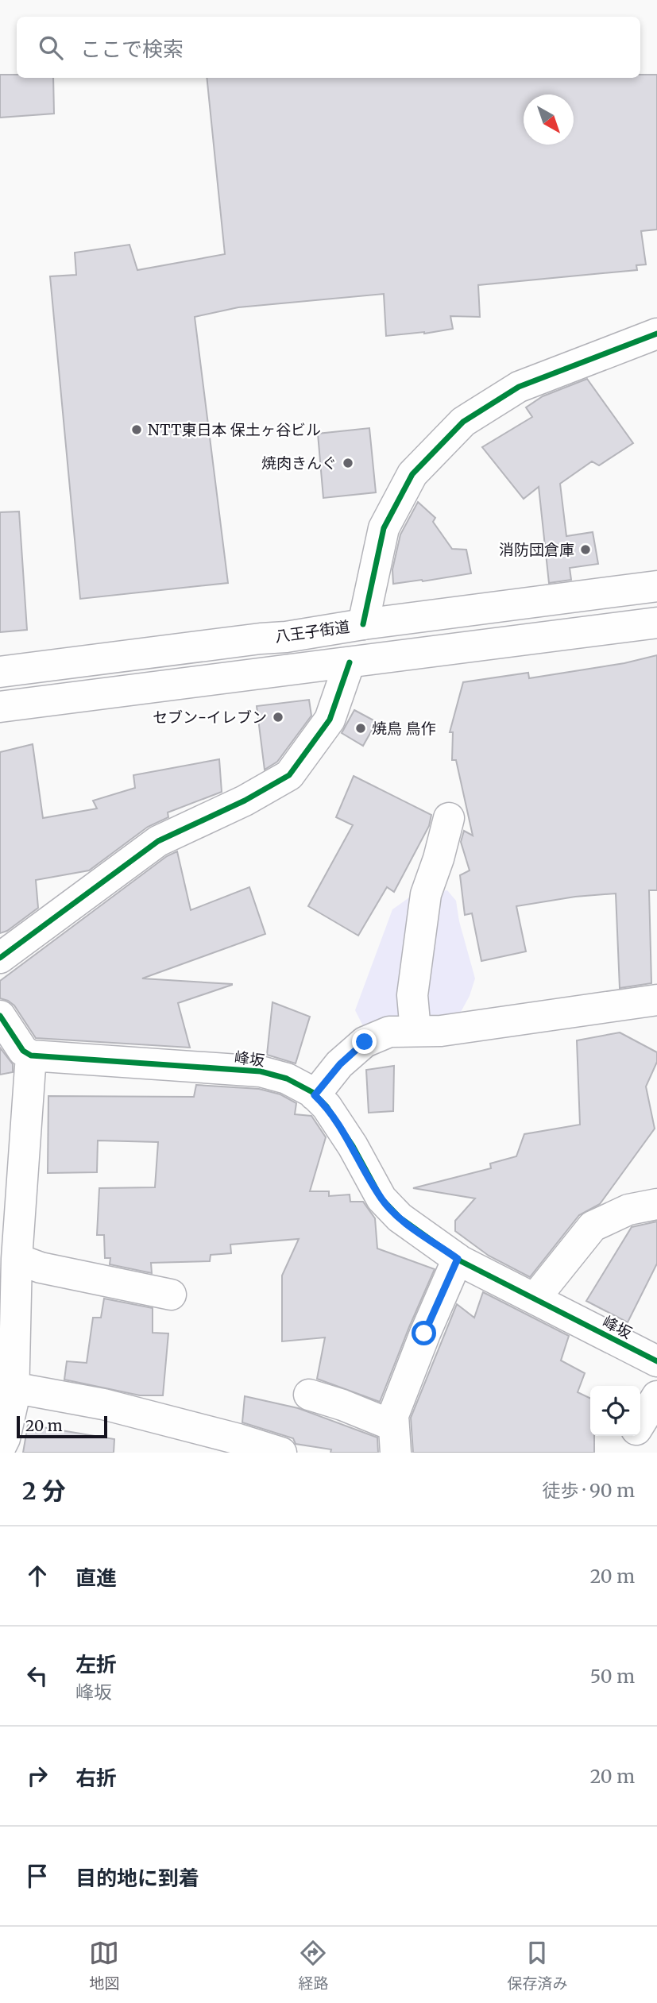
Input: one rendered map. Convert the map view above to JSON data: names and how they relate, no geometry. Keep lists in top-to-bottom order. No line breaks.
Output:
{"streets":{"main road":["八王子街道","峰坂"]},"places":["NTT東日本 保土ヶ谷ビル","焼肉きんぐ","消防団倉庫","セブン-イレブン","焼鳥 鳥作"],"scale_bar":"20 m","north":"bottom right","page":{"search":"ここで検索","scale":"20 m","heading":["2 分","徒歩 · 90 m"],"list":[["直進","20 m"],["左折","峰坂","50 m"],["右折","20 m"],"目的地に到着"],"nav":["地図","経路","保存済み"]}}
